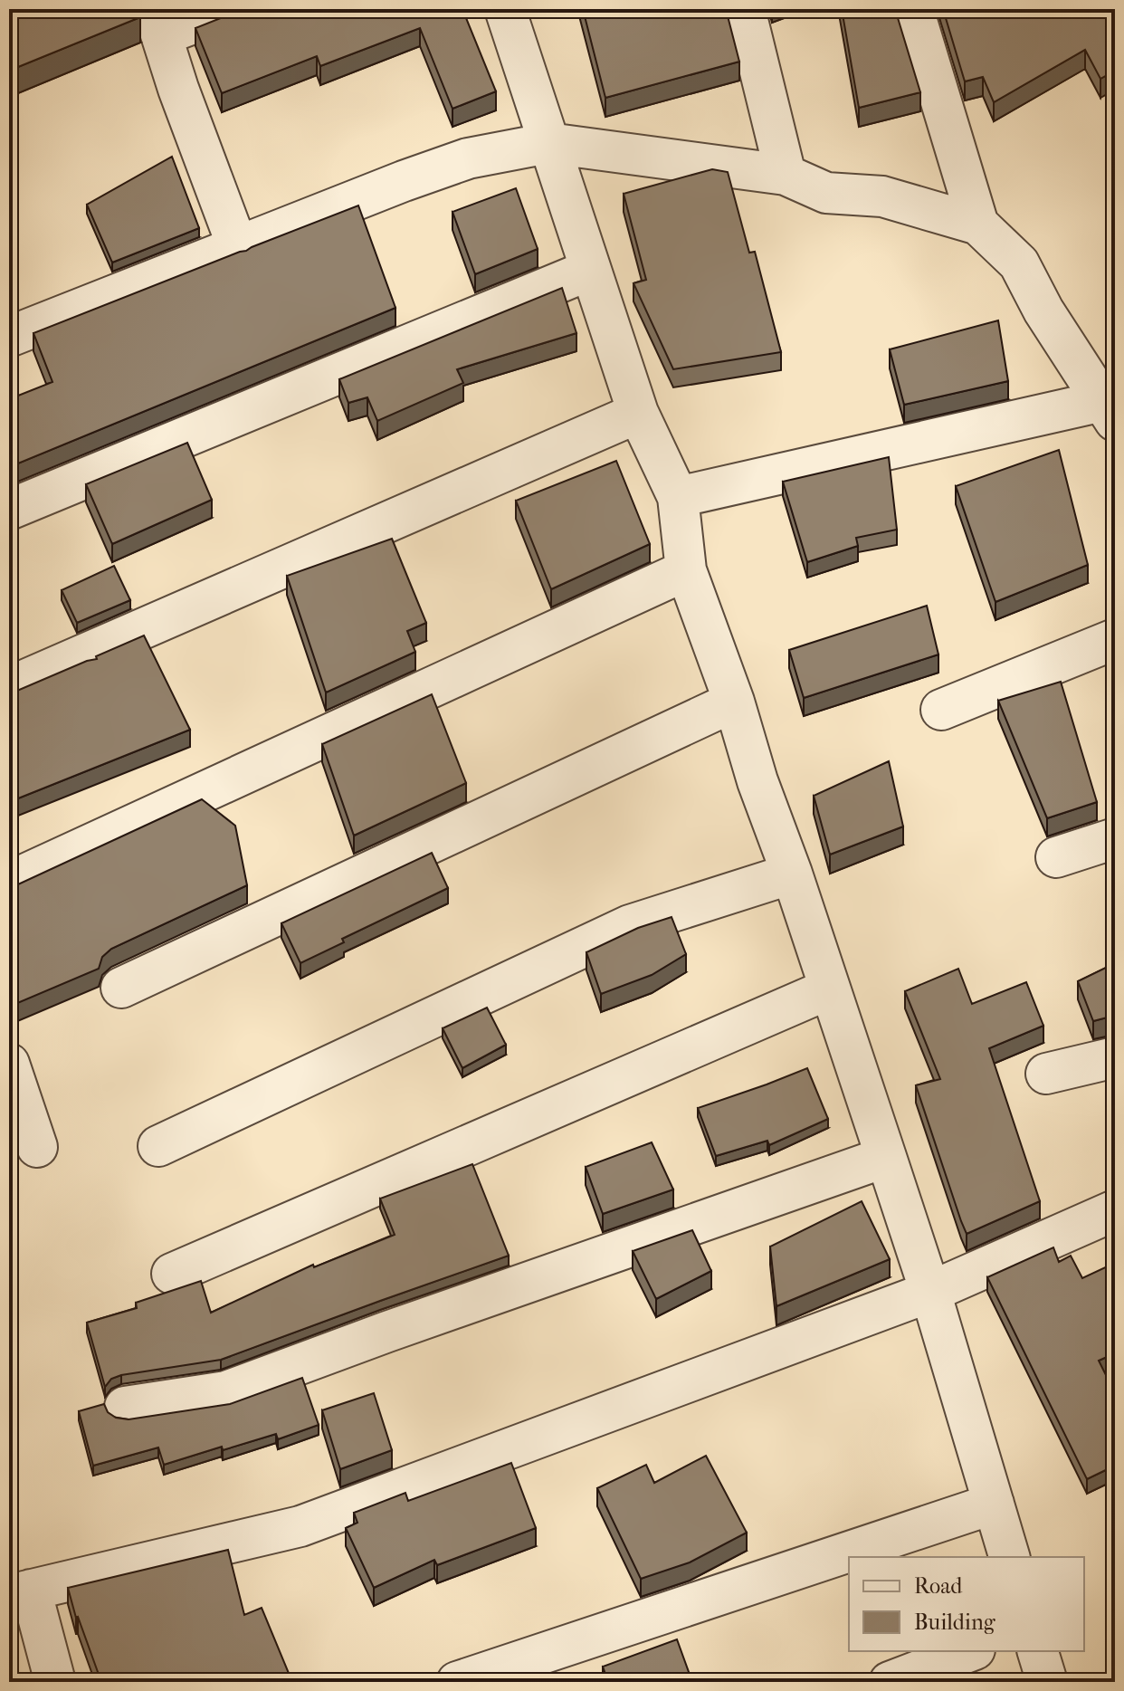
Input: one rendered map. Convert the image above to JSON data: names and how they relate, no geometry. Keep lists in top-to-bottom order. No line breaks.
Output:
{"legend":["Road","Building"]}
